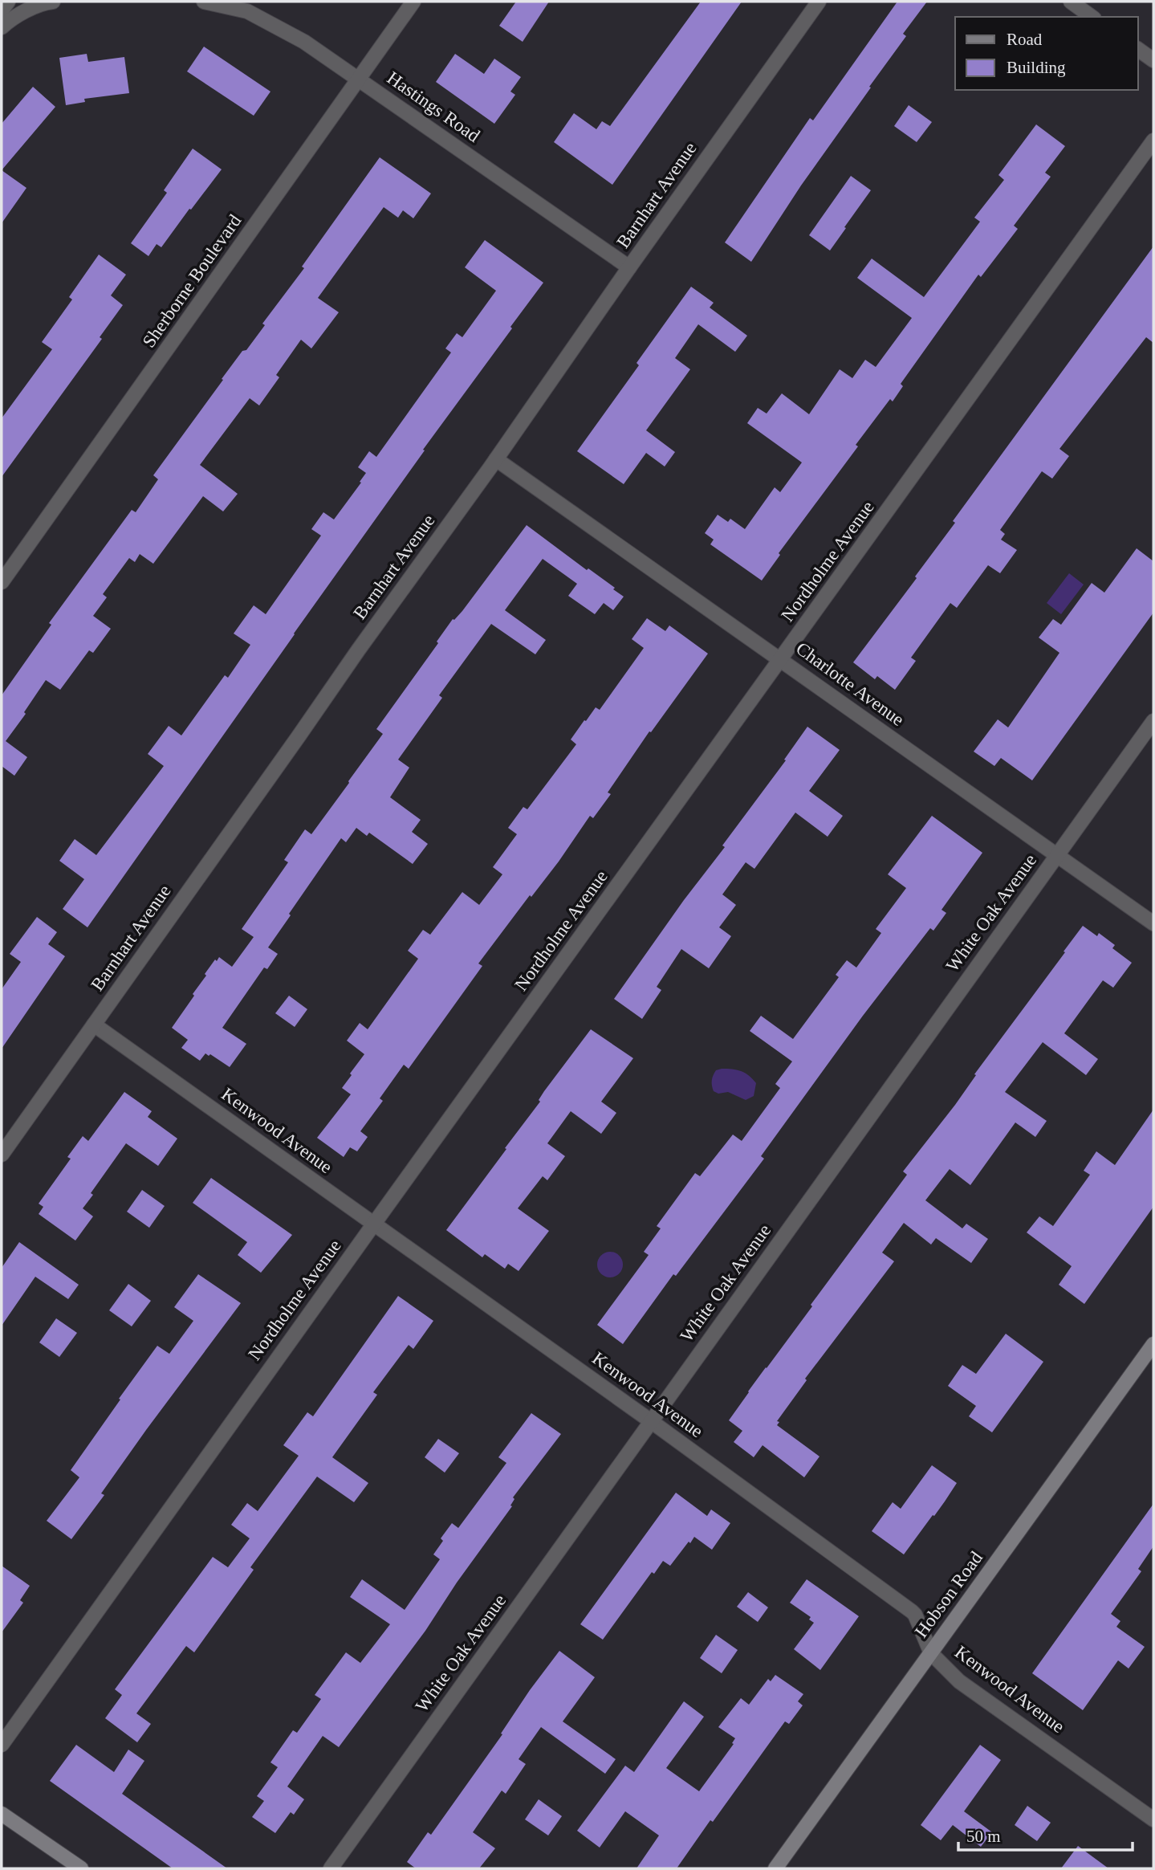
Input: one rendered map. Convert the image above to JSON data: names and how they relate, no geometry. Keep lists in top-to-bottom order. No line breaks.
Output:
{"streets":{"main road":["Hobson Road"],"street":["Hastings Road","Barnhart Avenue","Sherborne Boulevard","Nordholme Avenue","Charlotte Avenue","White Oak Avenue","Kenwood Avenue"]},"crossings":[["Hastings Road","Barnhart Avenue"],["Hastings Road","Sherborne Boulevard"],["Barnhart Avenue","Charlotte Avenue"],["Barnhart Avenue","Kenwood Avenue"],["Nordholme Avenue","Charlotte Avenue"],["Nordholme Avenue","Kenwood Avenue"],["Charlotte Avenue","White Oak Avenue"],["White Oak Avenue","Kenwood Avenue"],["Kenwood Avenue","Hobson Road"]],"legend":["Road","Building"],"scale_bar":"50 m"}
